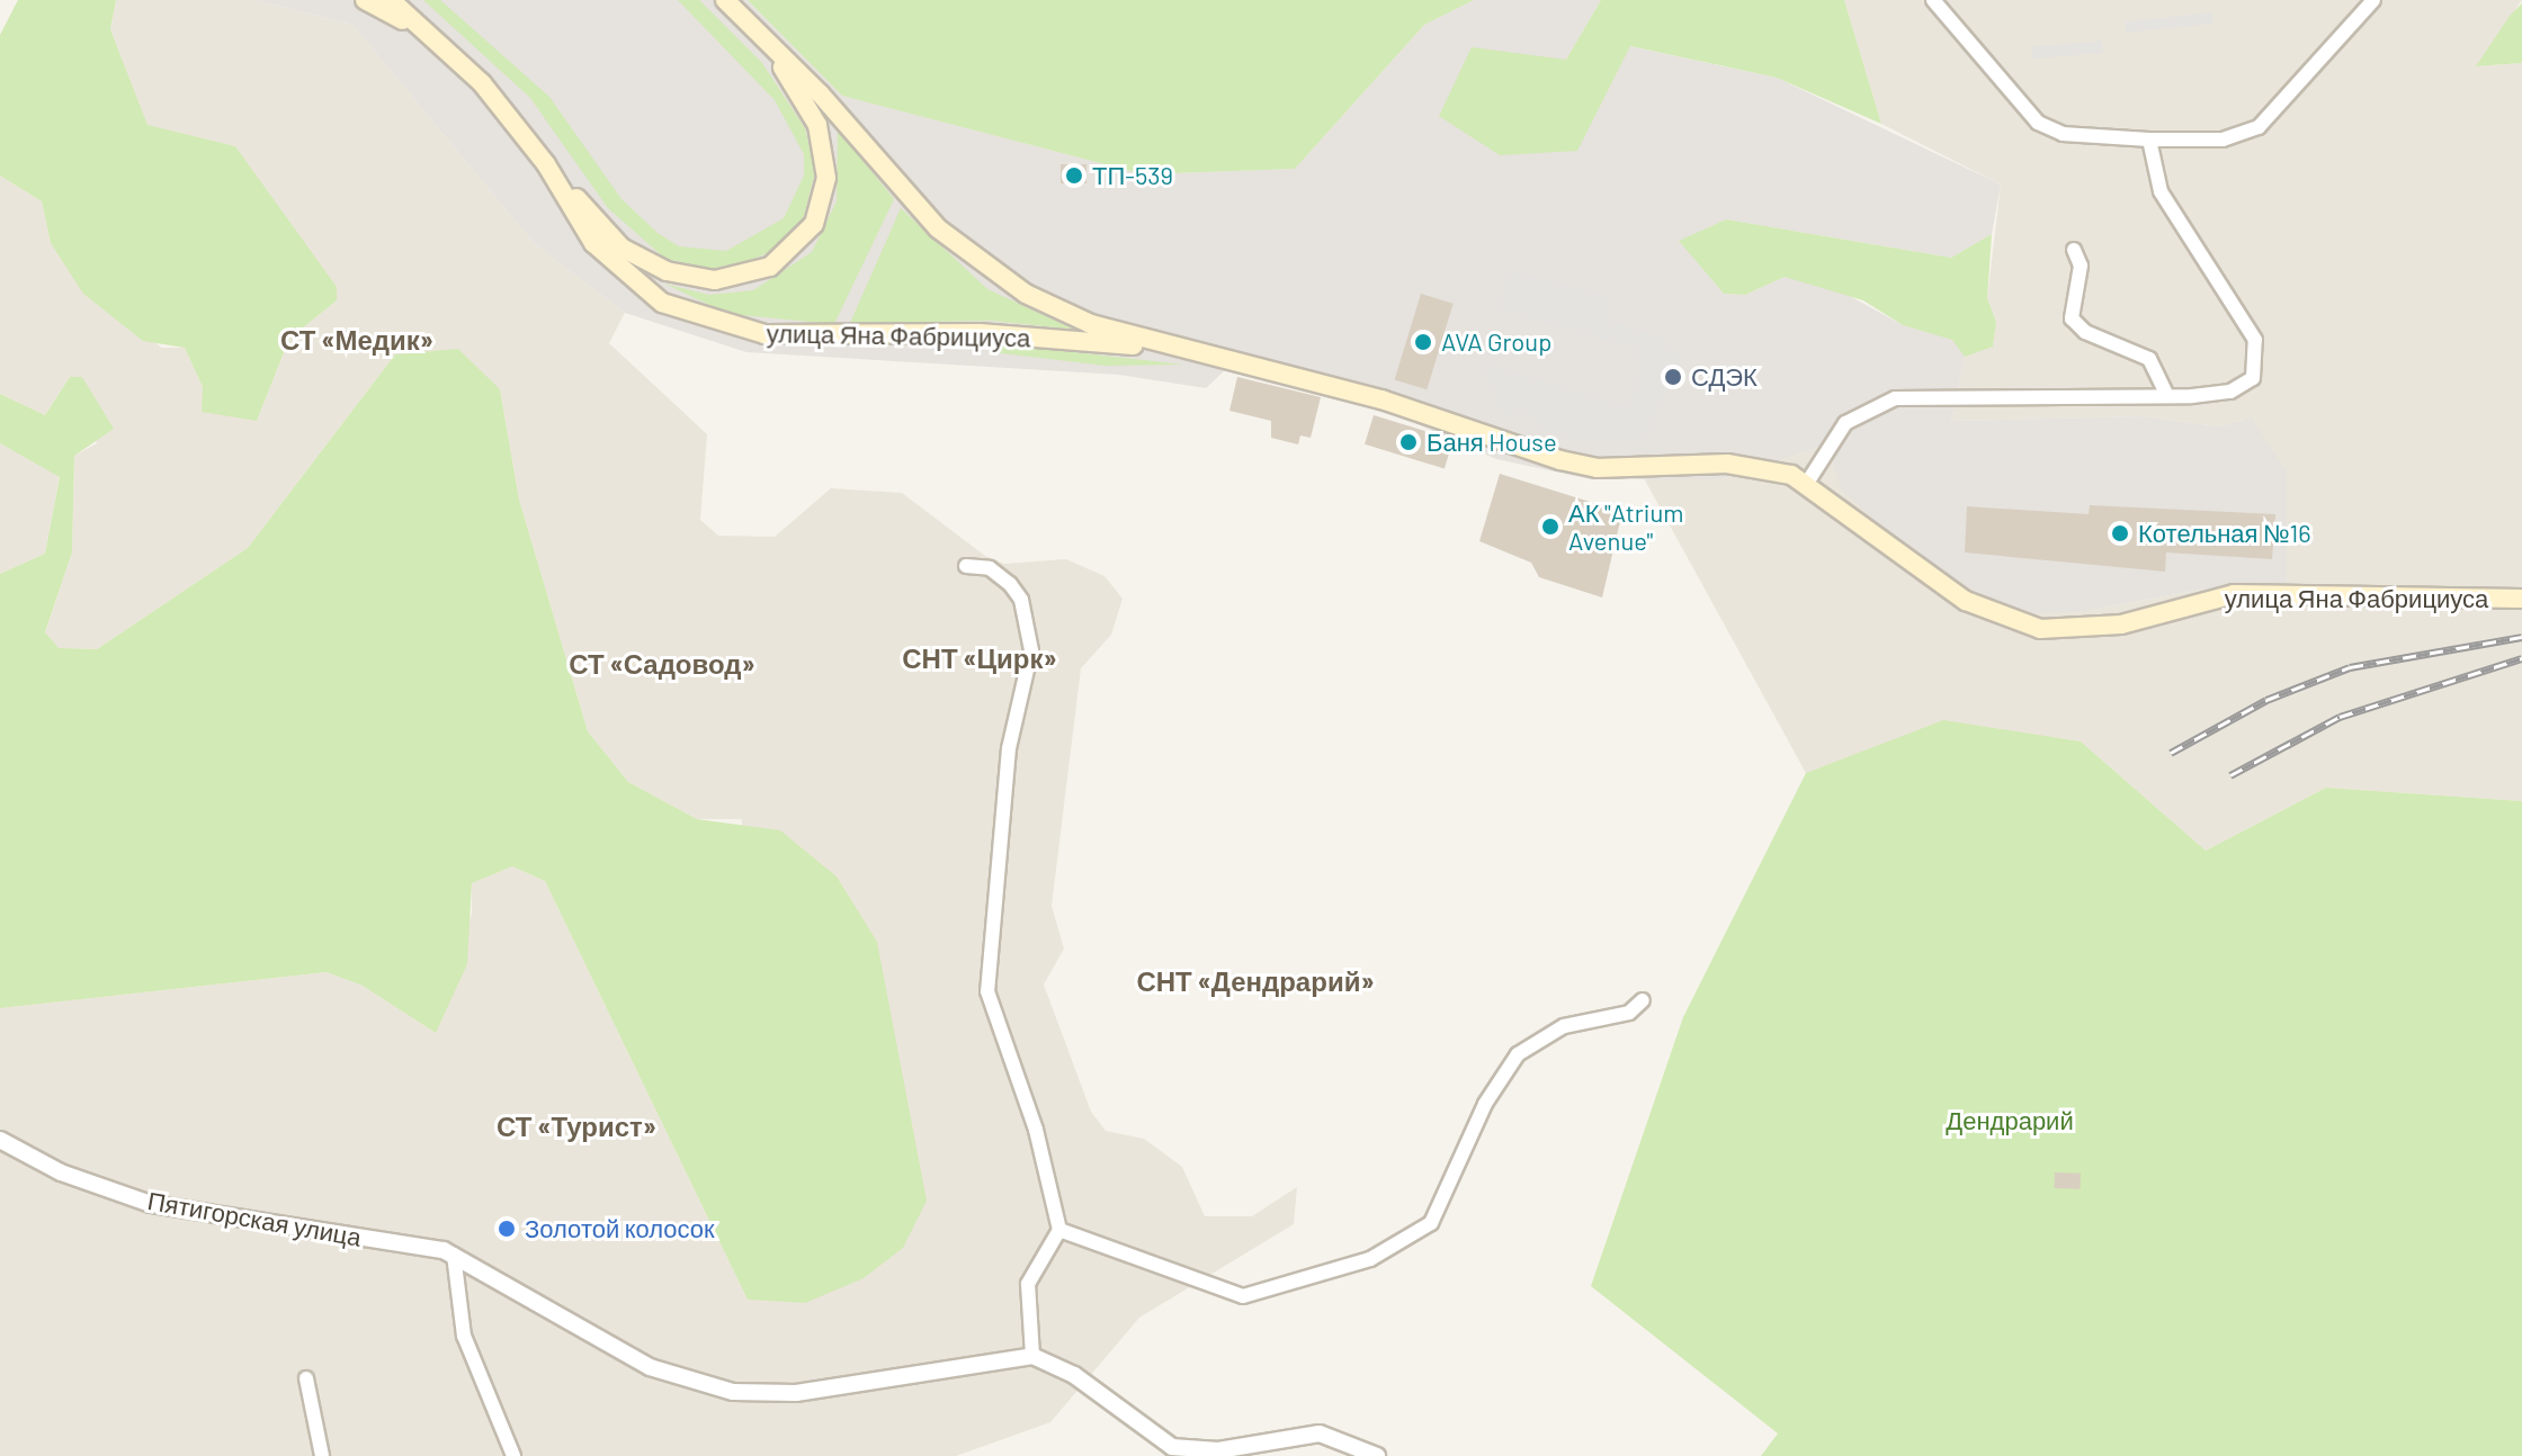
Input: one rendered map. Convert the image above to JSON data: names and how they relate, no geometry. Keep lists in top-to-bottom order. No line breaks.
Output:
{"streets":{"main road":["улица Яна Фабрициуса"],"street":["Пятигорская улица"]},"districts":["СТ «Медик»","СНТ «Цирк»","СТ «Садовод»","СНТ «Дендрарий»","СТ «Турист»"],"parks":["Дендрарий"],"places":["ТП-539","AVA Group","СДЭК","Баня House","АК \"Atrium Avenue\"","Котельная №16","Золотой колосок"]}
